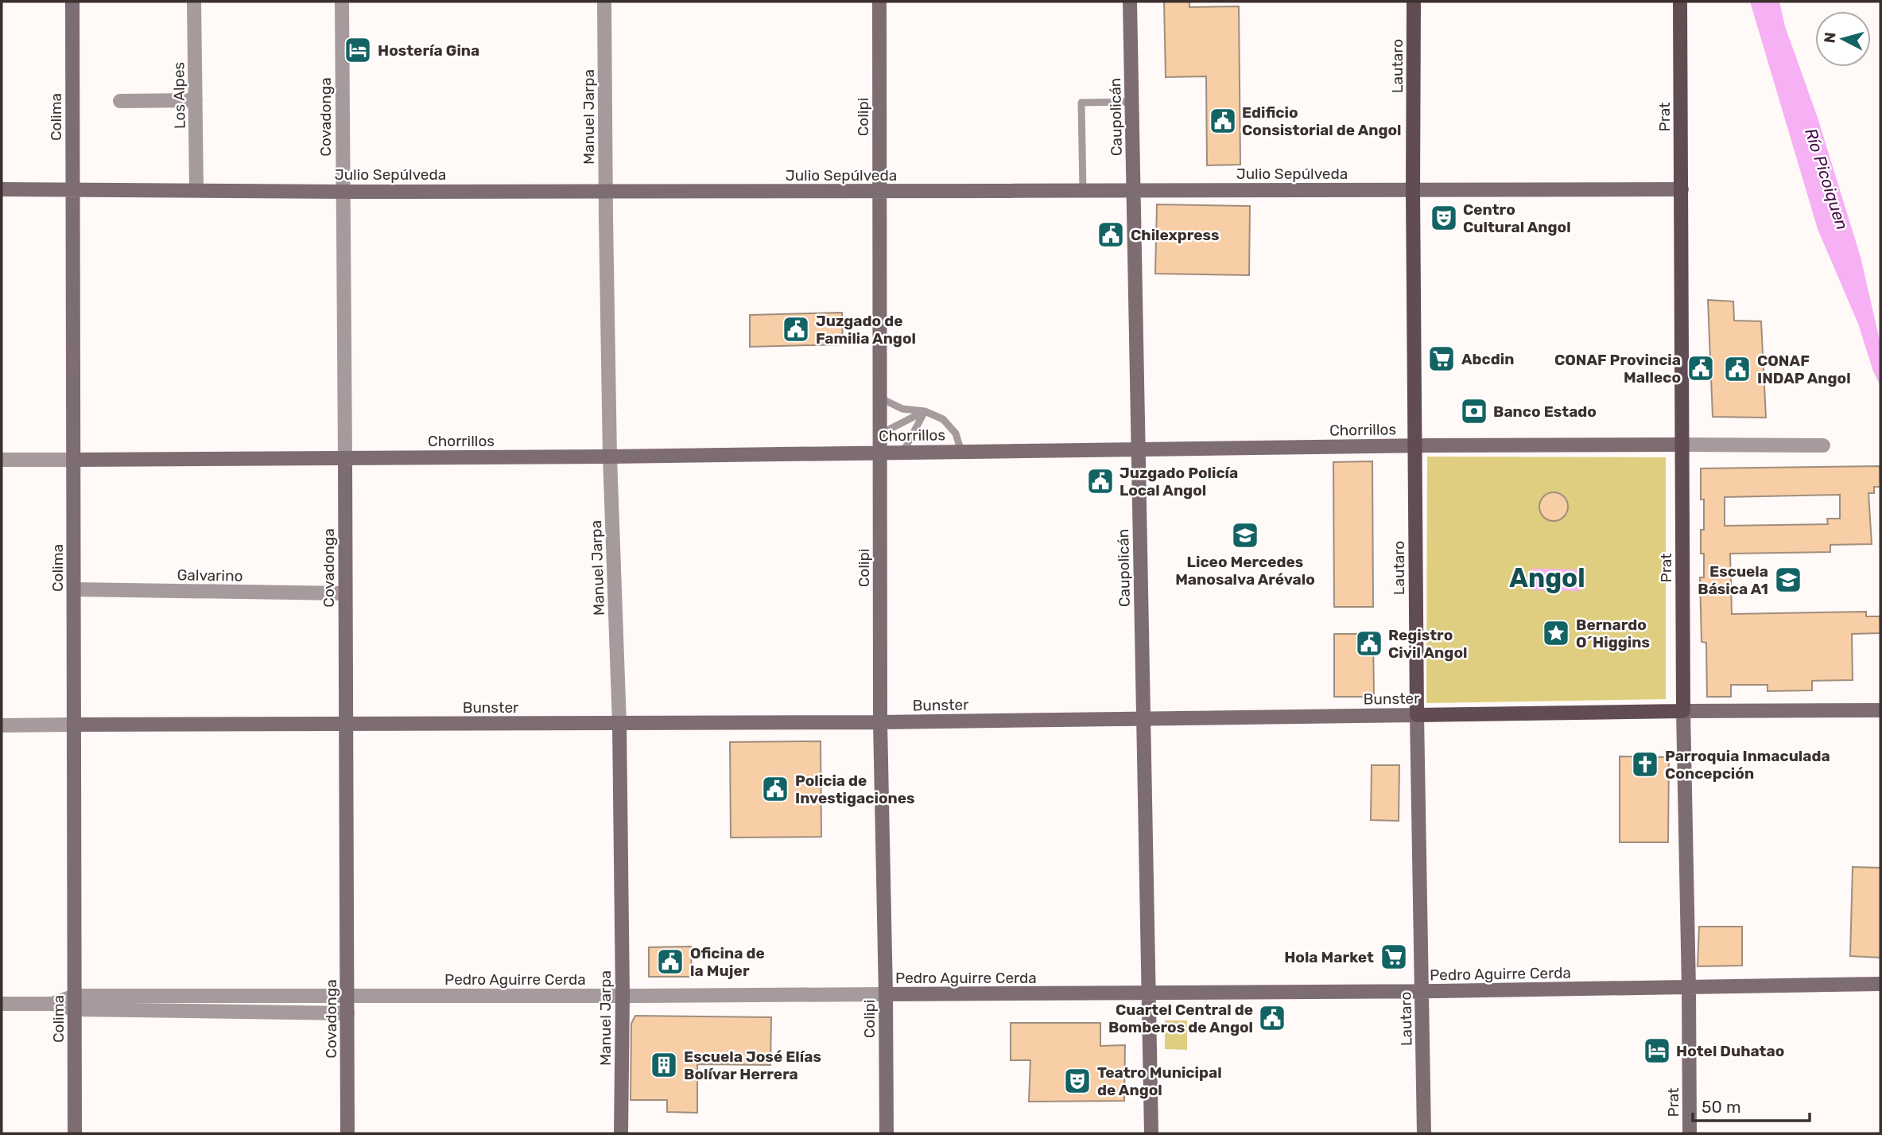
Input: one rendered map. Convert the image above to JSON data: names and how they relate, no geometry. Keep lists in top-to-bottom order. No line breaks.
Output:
{"streets":{"main road":["Lautaro","Prat","Bunster"],"street":["Los Alpes","Colima","Covadonga","Manuel Jarpa","Colipi","Caupolicán","Julio Sepúlveda","Chorrillos","Galvarino","Pedro Aguirre Cerda"]},"crossings":[["Lautaro","Julio Sepúlveda"],["Lautaro","Chorrillos"],["Lautaro","Bunster"],["Lautaro","Pedro Aguirre Cerda"],["Los Alpes","Julio Sepúlveda"],["Colima","Julio Sepúlveda"],["Colima","Chorrillos"],["Colima","Galvarino"],["Colima","Bunster"],["Colima","Pedro Aguirre Cerda"],["Covadonga","Julio Sepúlveda"],["Covadonga","Chorrillos"],["Covadonga","Galvarino"],["Covadonga","Bunster"],["Covadonga","Pedro Aguirre Cerda"],["Manuel Jarpa","Julio Sepúlveda"],["Manuel Jarpa","Chorrillos"],["Manuel Jarpa","Bunster"],["Manuel Jarpa","Pedro Aguirre Cerda"],["Colipi","Julio Sepúlveda"],["Colipi","Chorrillos"],["Colipi","Bunster"],["Colipi","Pedro Aguirre Cerda"],["Caupolicán","Julio Sepúlveda"],["Caupolicán","Chorrillos"],["Caupolicán","Bunster"],["Caupolicán","Pedro Aguirre Cerda"],["Prat","Julio Sepúlveda"],["Prat","Chorrillos"],["Prat","Bunster"],["Prat","Pedro Aguirre Cerda"]],"districts":["Angol"],"water":["Río Picoiquen"],"places":{"hotel":["Hostería Gina","Hotel Duhatao"],"public building":["Edificio Consistorial de Angol","Chilexpress","Juzgado de Familia Angol","CONAF Provincia Malleco","CONAF INDAP Angol","Juzgado Policía Local Angol","Registro Civil Angol","Policia de Investigaciones","Oficina de la Mujer","Cuartel Central de Bomberos de Angol"],"theatre":["Centro Cultural Angol","Teatro Municipal de Angol"],"supermarket":["Abcdin","Hola Market"],"bank":["Banco Estado"],"school or university":["Liceo Mercedes Manosalva Arévalo","Escuela Básica A1"],"place":["Bernardo O´Higgins"],"church":["Parroquia Inmaculada Concepción"],"building":["Escuela José Elías Bolívar Herrera"]},"scale_bar":"50 m","north":"left"}
